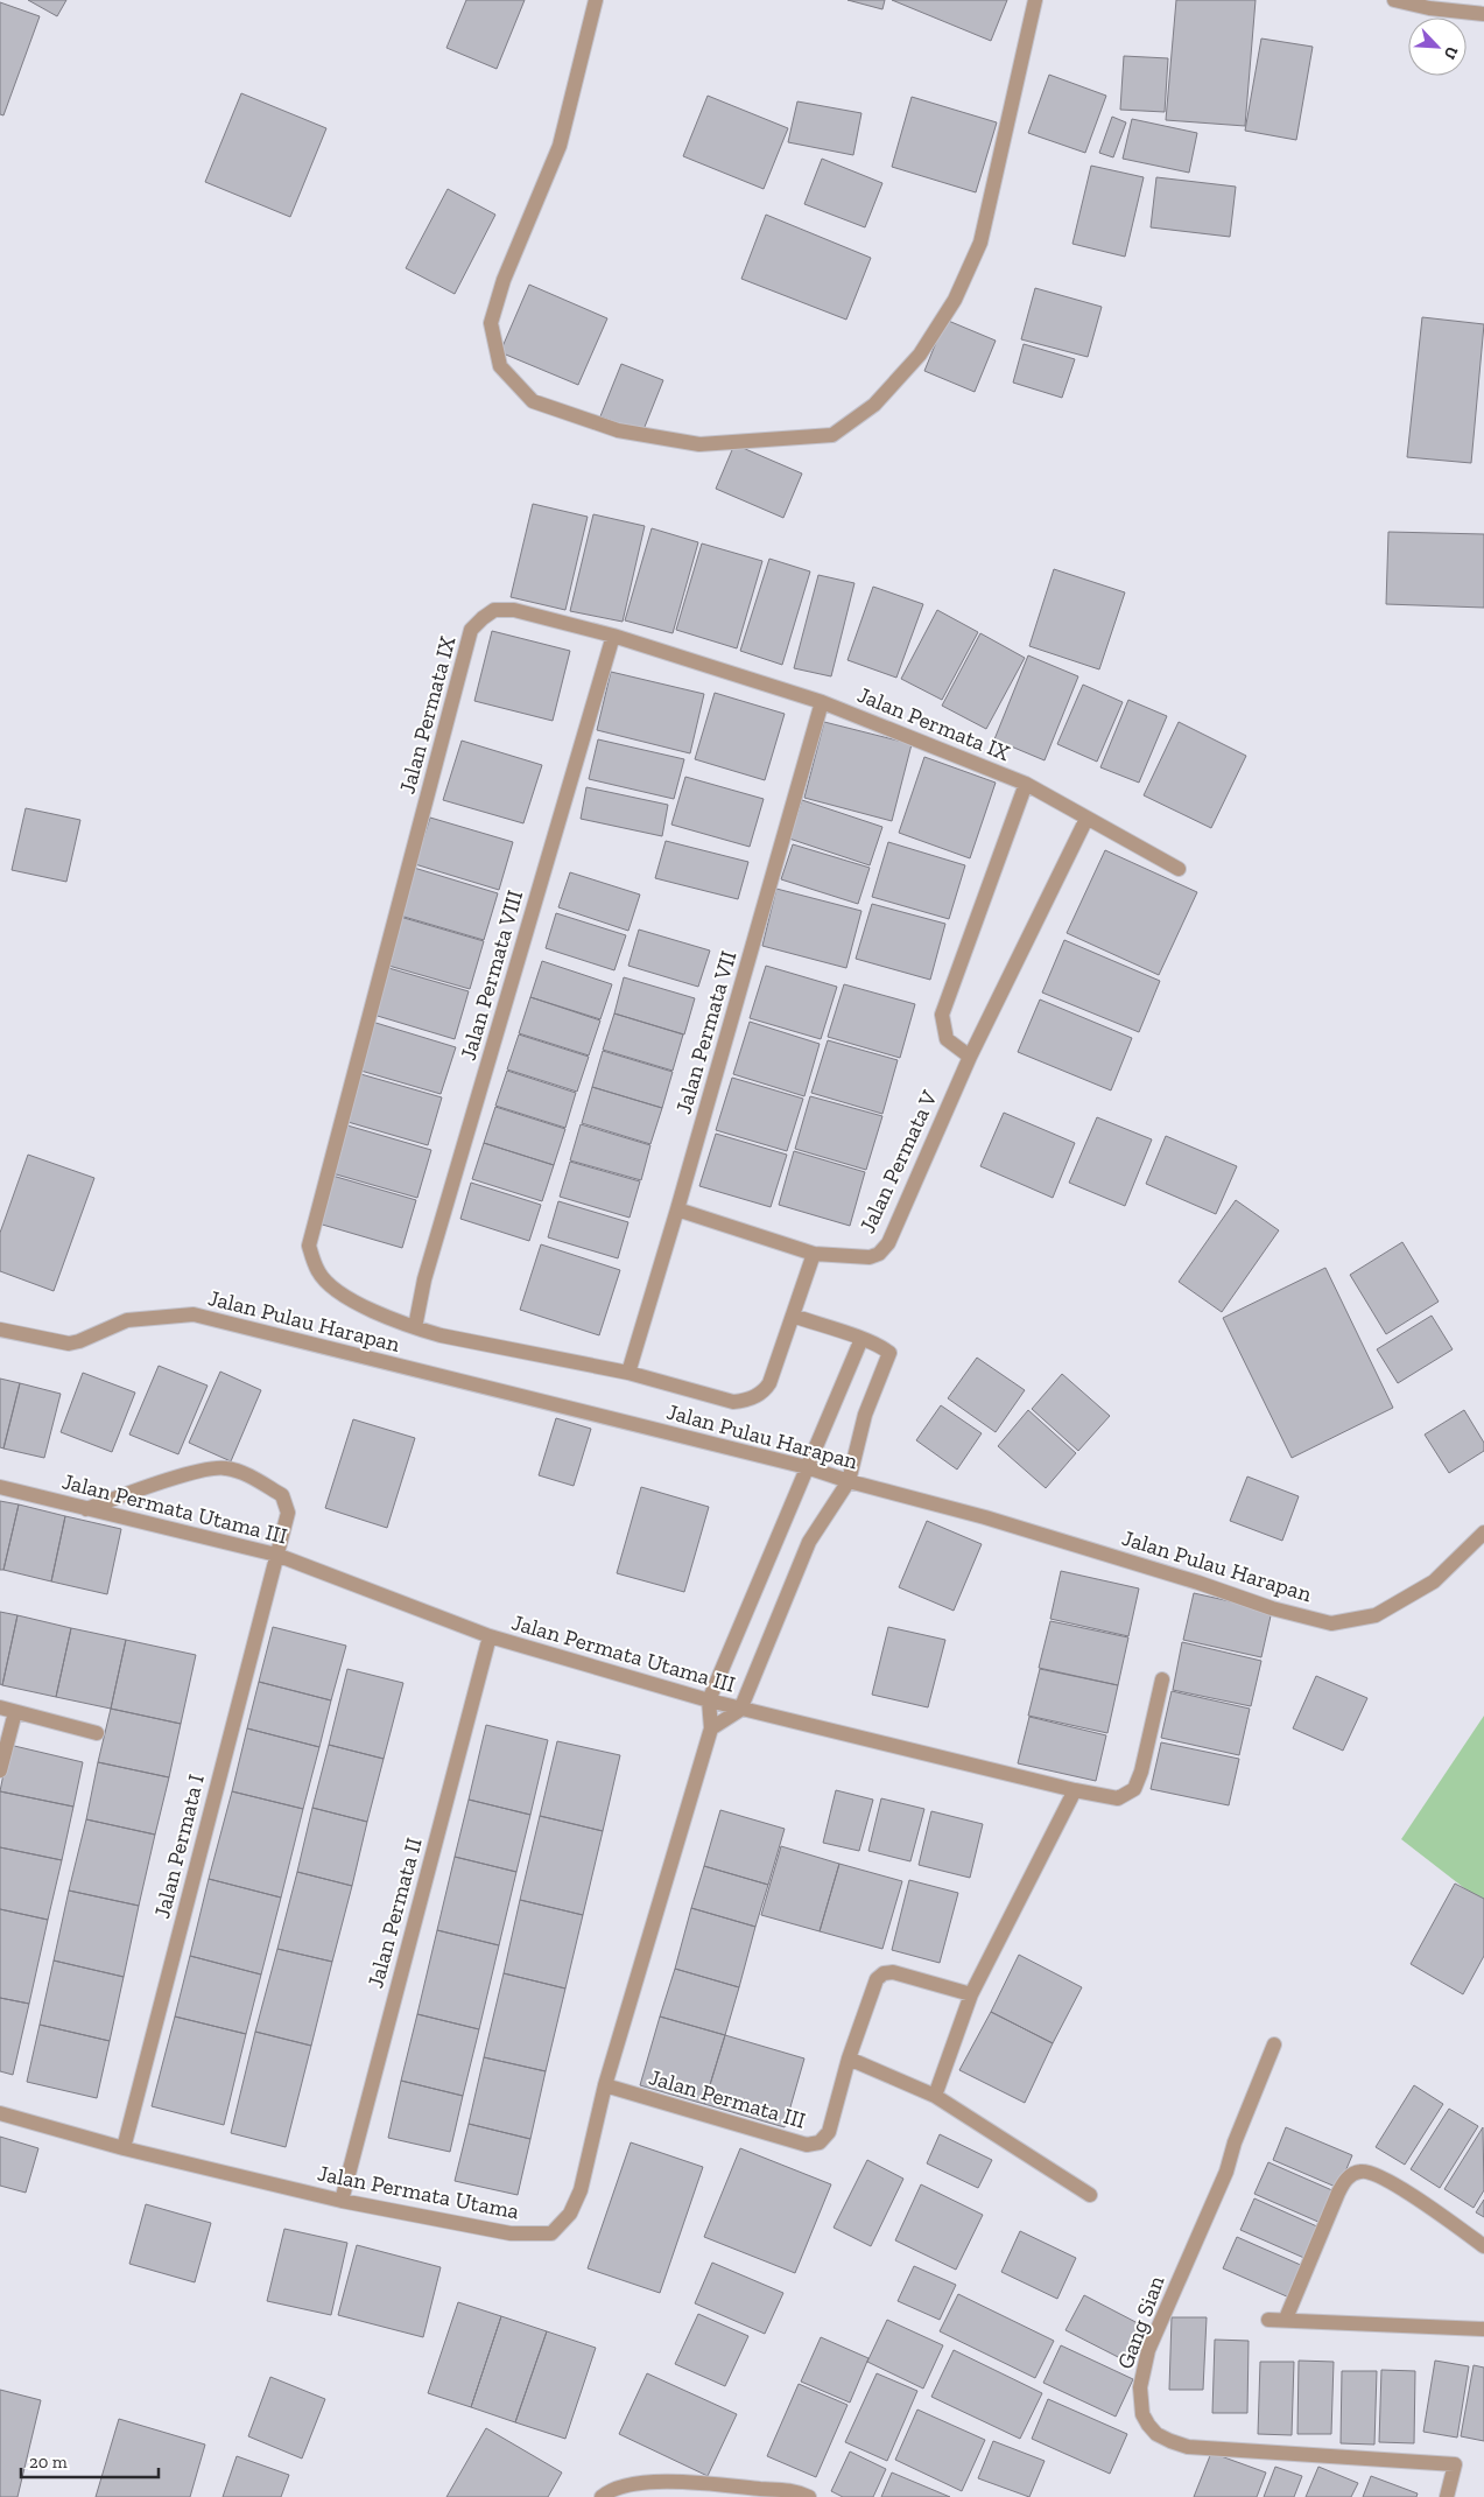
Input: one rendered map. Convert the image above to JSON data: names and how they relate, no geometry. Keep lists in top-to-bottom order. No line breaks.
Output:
{"streets":{"street":["Jalan Permata IX","Jalan Permata VIII","Jalan Permata VII","Jalan Permata V","Jalan Pulau Harapan","Jalan Permata Utama III","Jalan Permata I","Jalan Permata II","Jalan Permata III","Jalan Permata Utama","Gang Sian"]},"crossings":[["Jalan Permata IX","Jalan Permata VIII"],["Jalan Permata IX","Jalan Permata VII"],["Jalan Permata IX","Jalan Permata V"],["Jalan Permata VII","Jalan Permata V"],["Jalan Pulau Harapan","Jalan Permata Utama"],["Jalan Permata Utama III","Jalan Permata I"],["Jalan Permata Utama III","Jalan Permata II"],["Jalan Permata Utama III","Jalan Permata Utama"],["Jalan Permata I","Jalan Permata Utama"],["Jalan Permata II","Jalan Permata Utama"],["Jalan Permata III","Jalan Permata Utama"]],"scale_bar":"20 m","north":"bottom right"}
